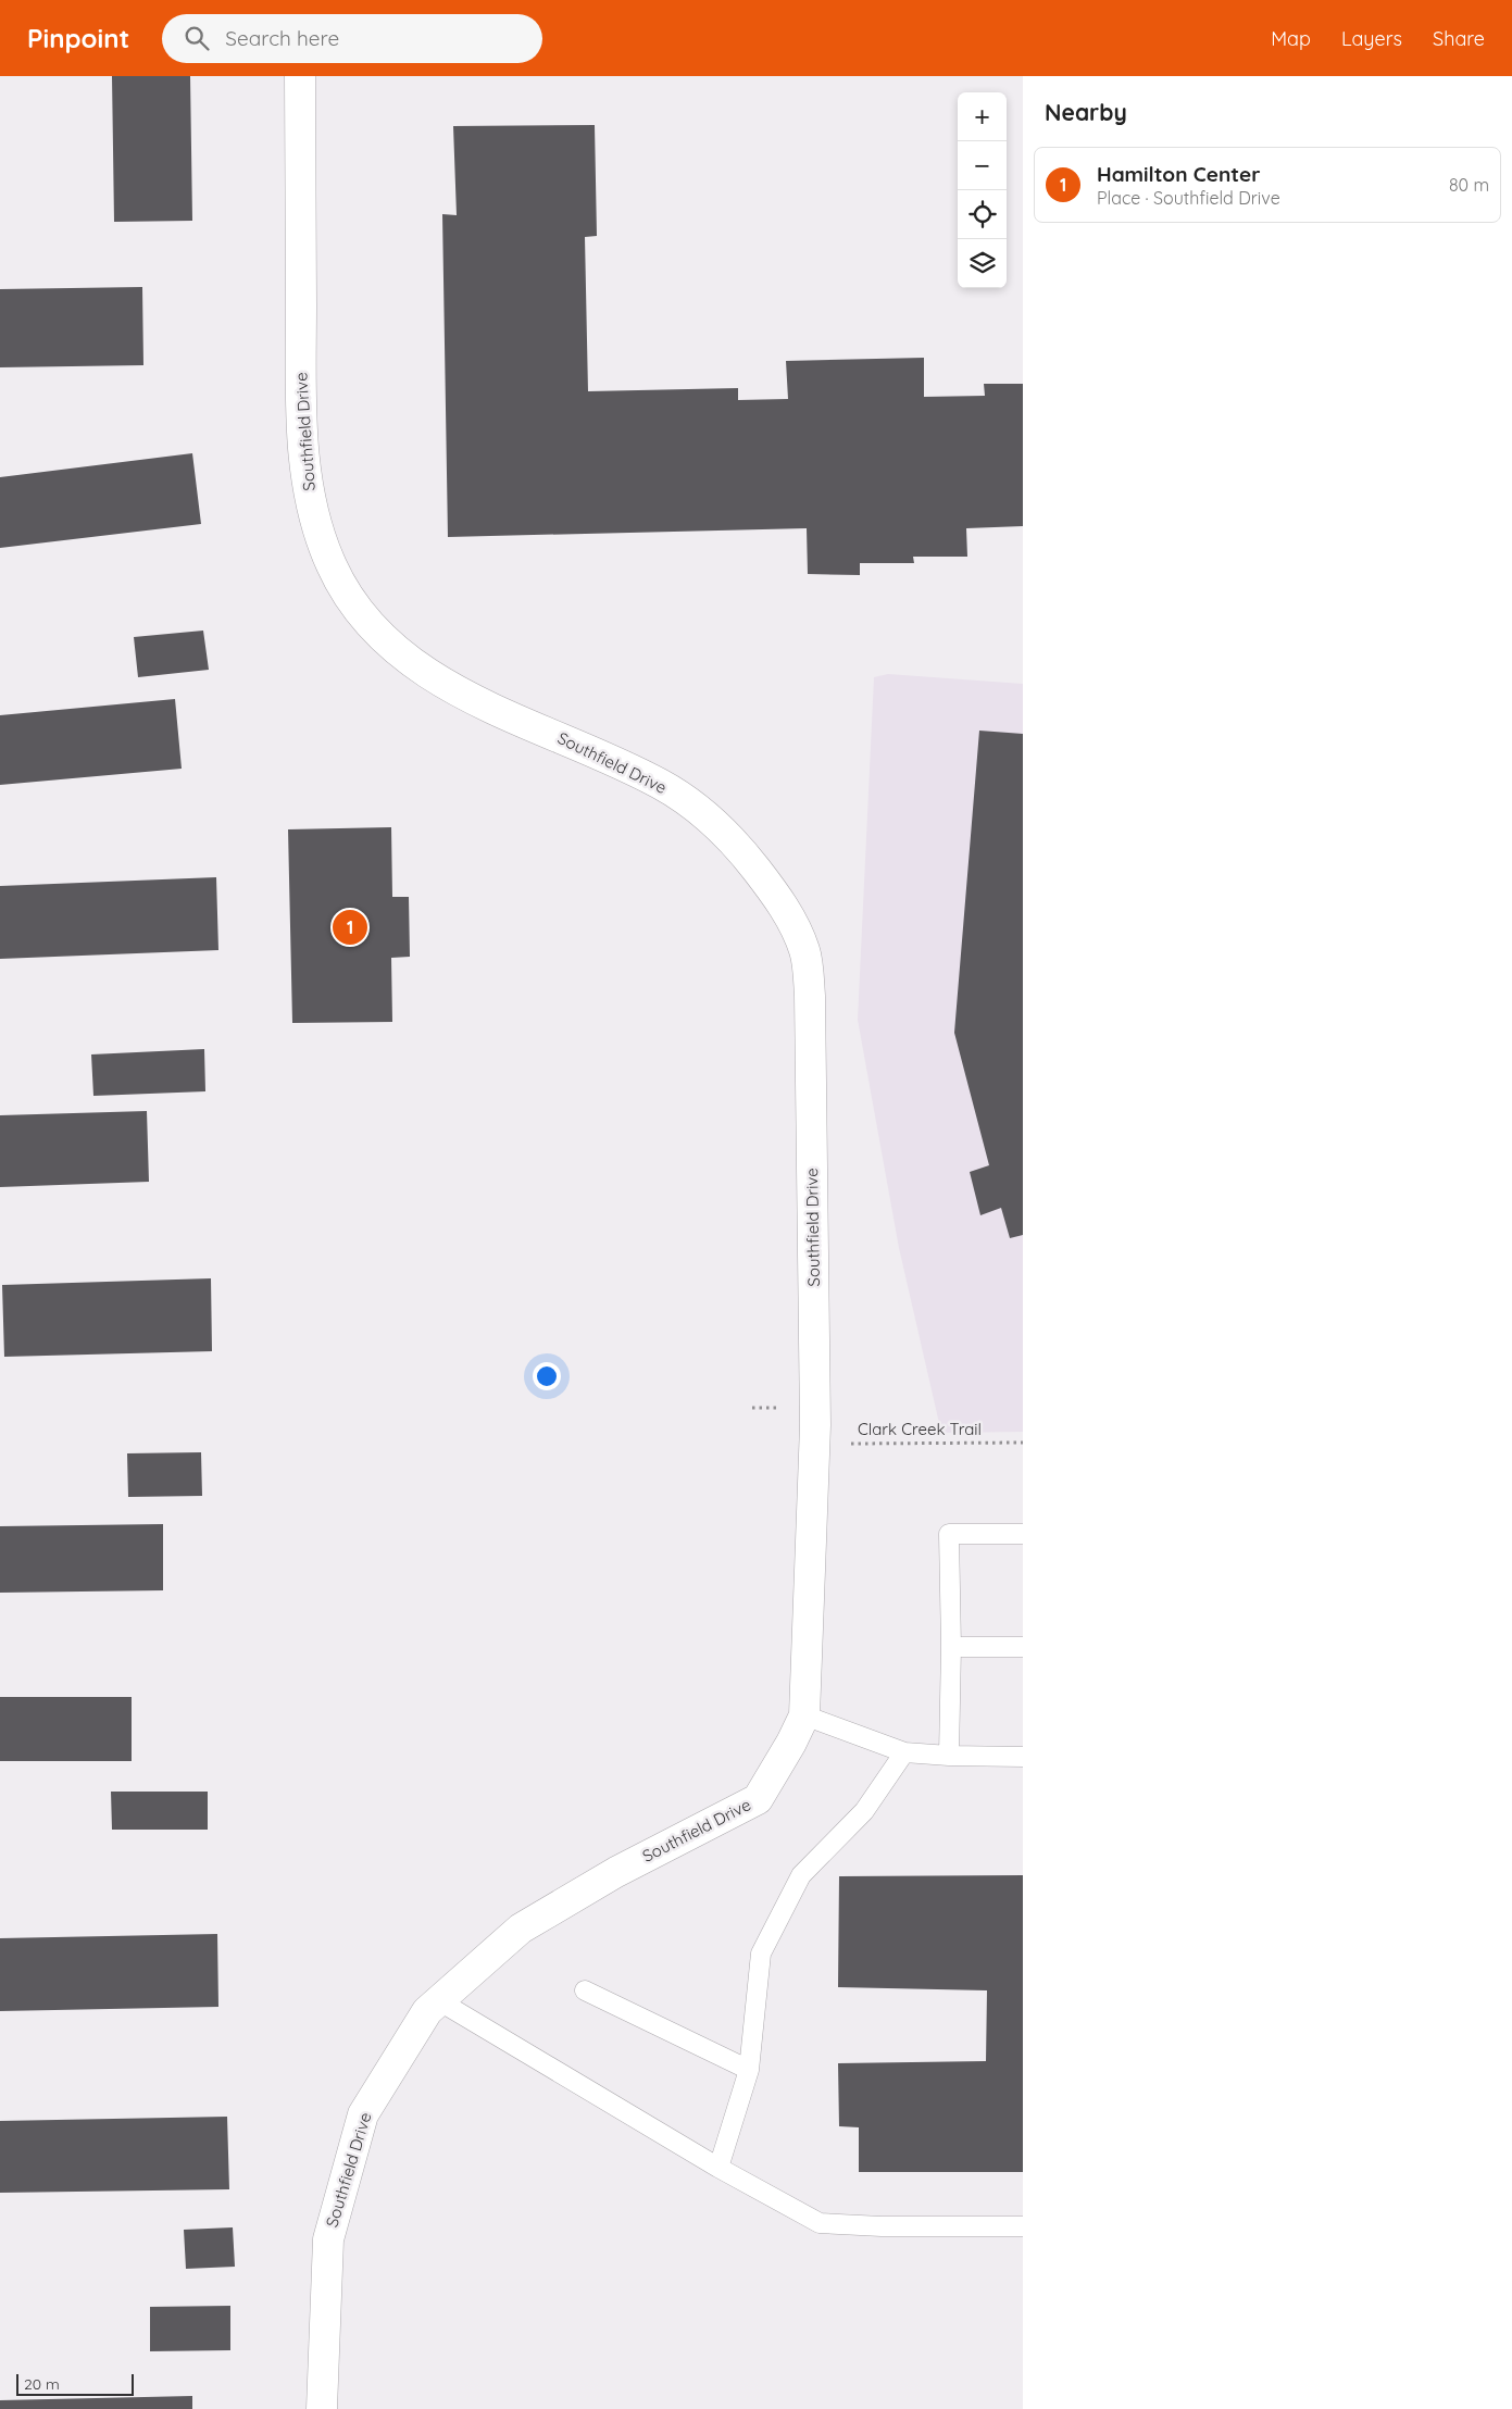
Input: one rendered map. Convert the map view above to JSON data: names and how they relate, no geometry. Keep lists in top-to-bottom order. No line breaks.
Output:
{"streets":{"street":["Southfield Drive"],"path":["Clark Creek Trail"]},"scale_bar":"20 m","page":{"header":"Pinpoint","search":"Search here","nav":["Map","Layers","Share"],"heading":"Nearby","map_buttons":["+","−"],"list":[{"mark":"1","name":"Hamilton Center","note":"Place · Southfield Drive","value":"80 m"}],"pins":"1","scale":"20 m"}}
